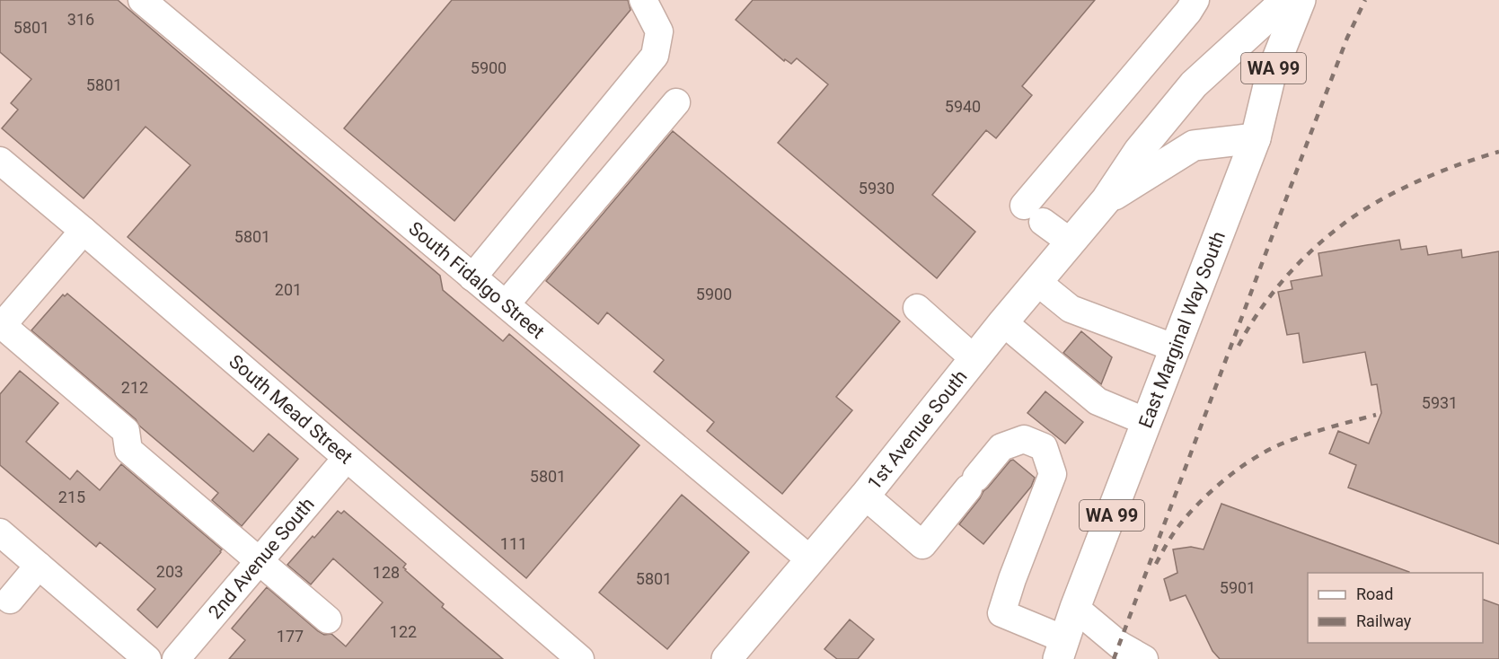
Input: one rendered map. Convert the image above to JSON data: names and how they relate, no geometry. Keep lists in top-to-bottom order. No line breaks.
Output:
{"streets":{"main road":["WA 99","East Marginal Way South","1st Avenue South"],"street":["South Fidalgo Street","South Mead Street","2nd Avenue South"]},"crossings":[["South Fidalgo Street","1st Avenue South"],["East Marginal Way South","1st Avenue South"],["South Mead Street","2nd Avenue South"]],"house_numbers":["316","5801","5900","5801","5940","5930","5801","201","5900","212","5931","5801","215","111","203","128","5801","5901","122","177"],"legend":["Road","Railway"]}
